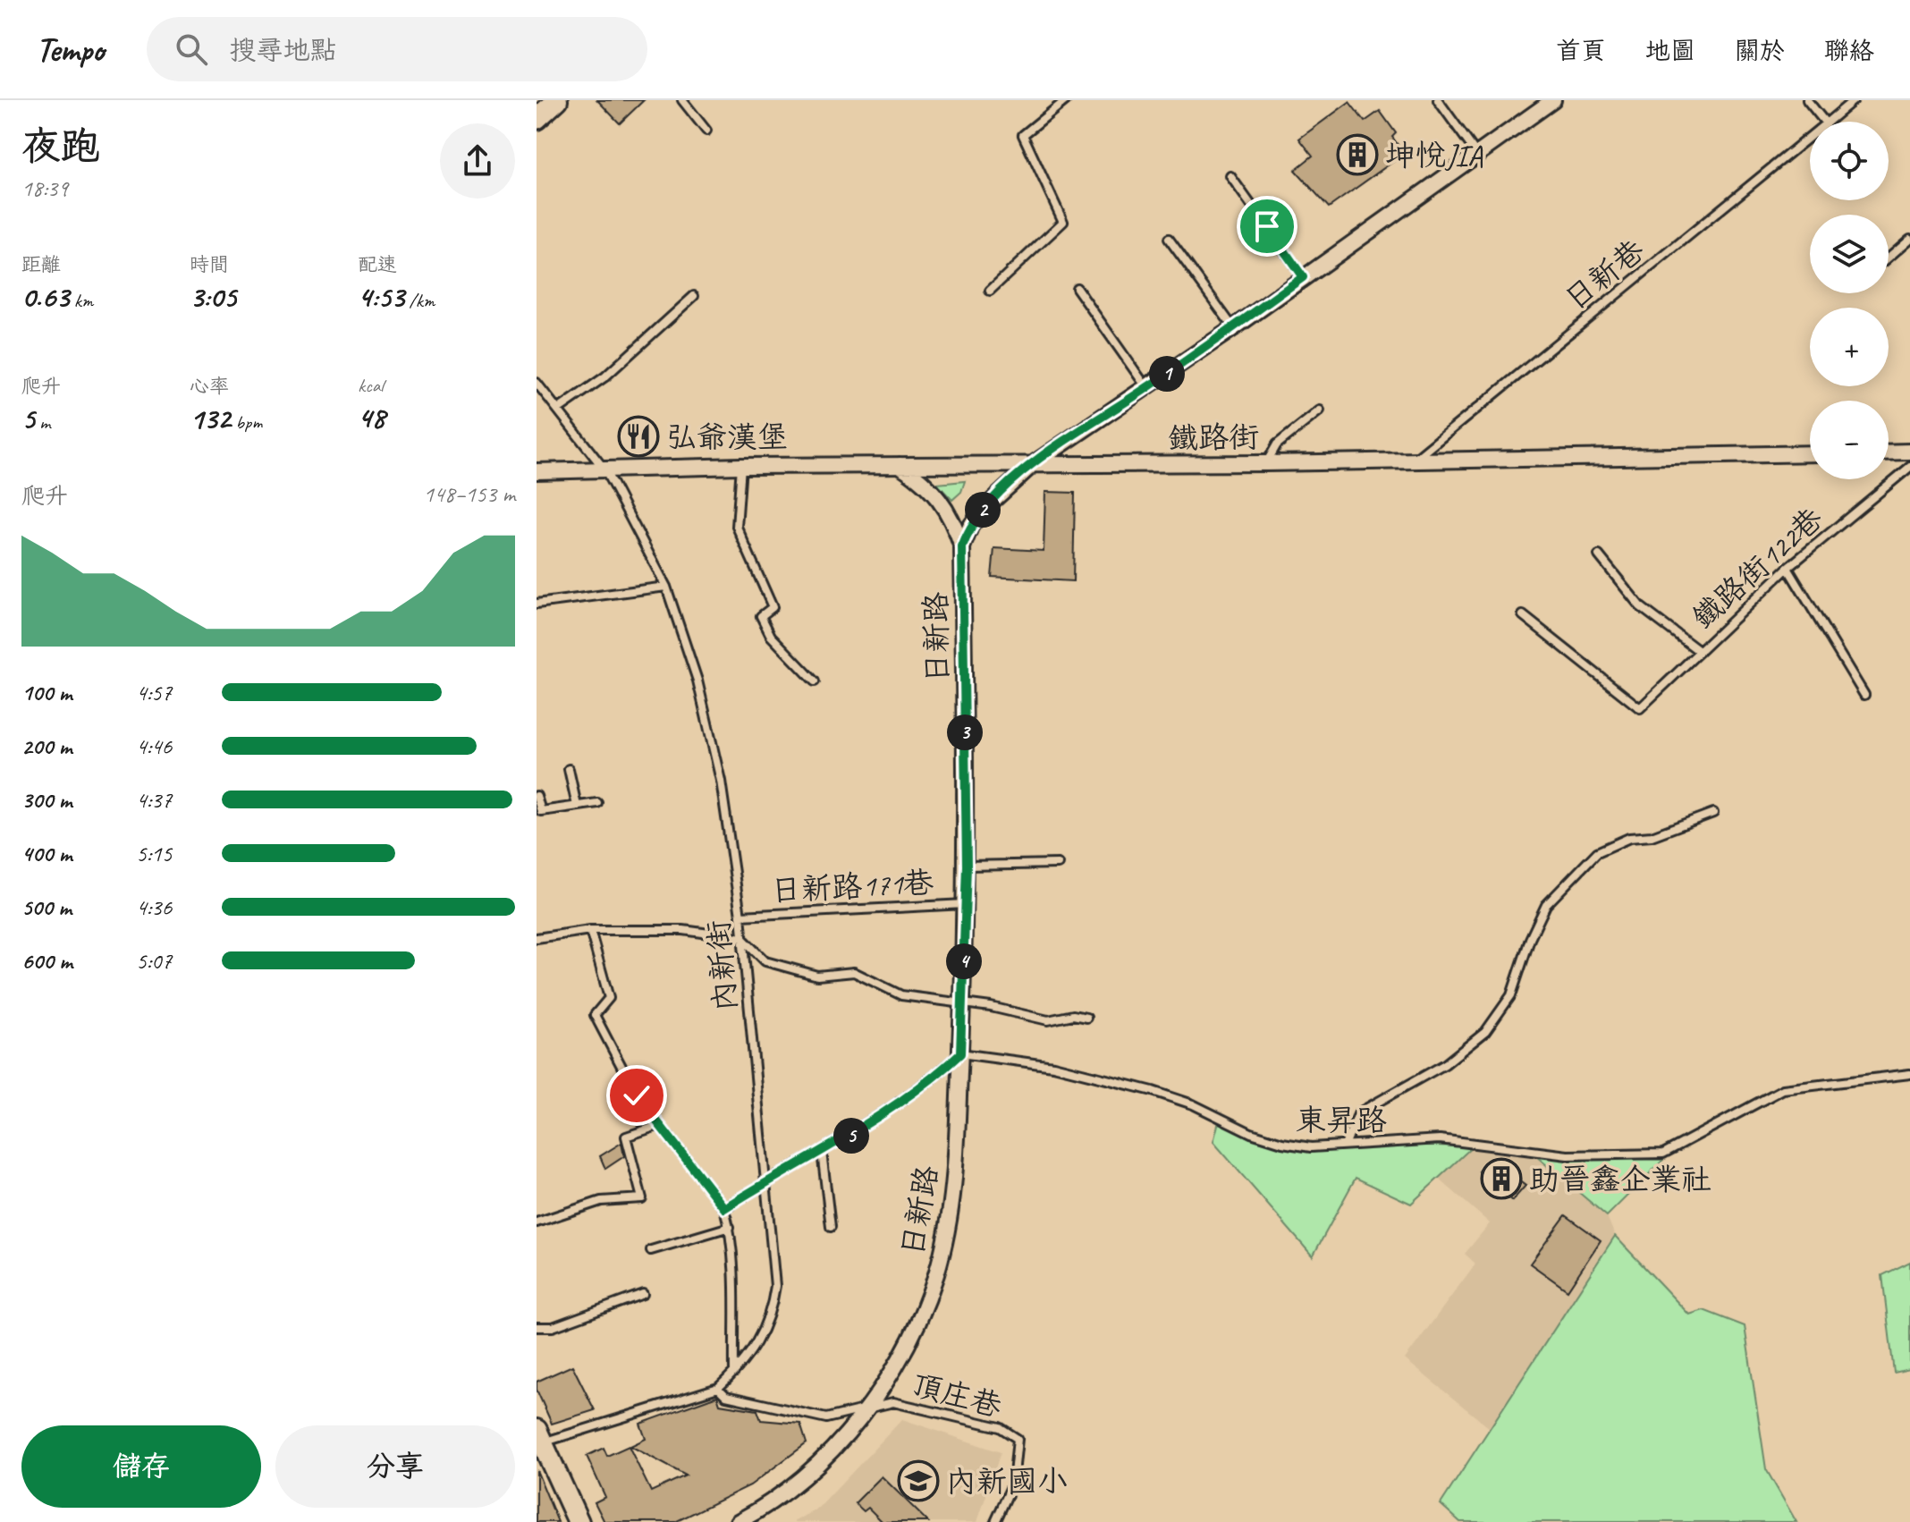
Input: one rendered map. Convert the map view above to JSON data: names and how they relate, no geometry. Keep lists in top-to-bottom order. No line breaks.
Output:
{"streets":{"street":["鐵路街","日新路"],"lane":["日新巷","鐵路街122巷","日新路171巷","內新街","東昇路","頂庄巷"]},"crossings":[["日新巷","鐵路街"],["鐵路街","日新路"],["鐵路街","內新街"],["日新路","日新路171巷"],["日新路","東昇路"],["日新路","頂庄巷"],["日新路171巷","內新街"],["內新街","頂庄巷"]],"places":{"building":["坤悅JIA","助晉鑫企業社"],"restaurant":["弘爺漢堡"],"school or university":["內新國小"]},"page":{"header":"Tempo","search":"搜尋地點","nav":["首頁","地圖","關於","聯絡"],"heading":["夜跑","18:39"],"map_buttons":["+","−"],"stats":[["距離","0.63 km"],["時間","3:05"],["配速","4:53 /km"],["爬升","5 m"],["心率","132 bpm"],["kcal","48"]],"pins":["1","2","3","4","5"],"chart":["爬升","148–153 m"],"list":[{"name":"100 m","note":"4:57"},{"name":"200 m","note":"4:46"},{"name":"300 m","note":"4:37"},{"name":"400 m","note":"5:15"},{"name":"500 m","note":"4:36"},{"name":"600 m","note":"5:07"}],"buttons":["儲存","分享"]}}
